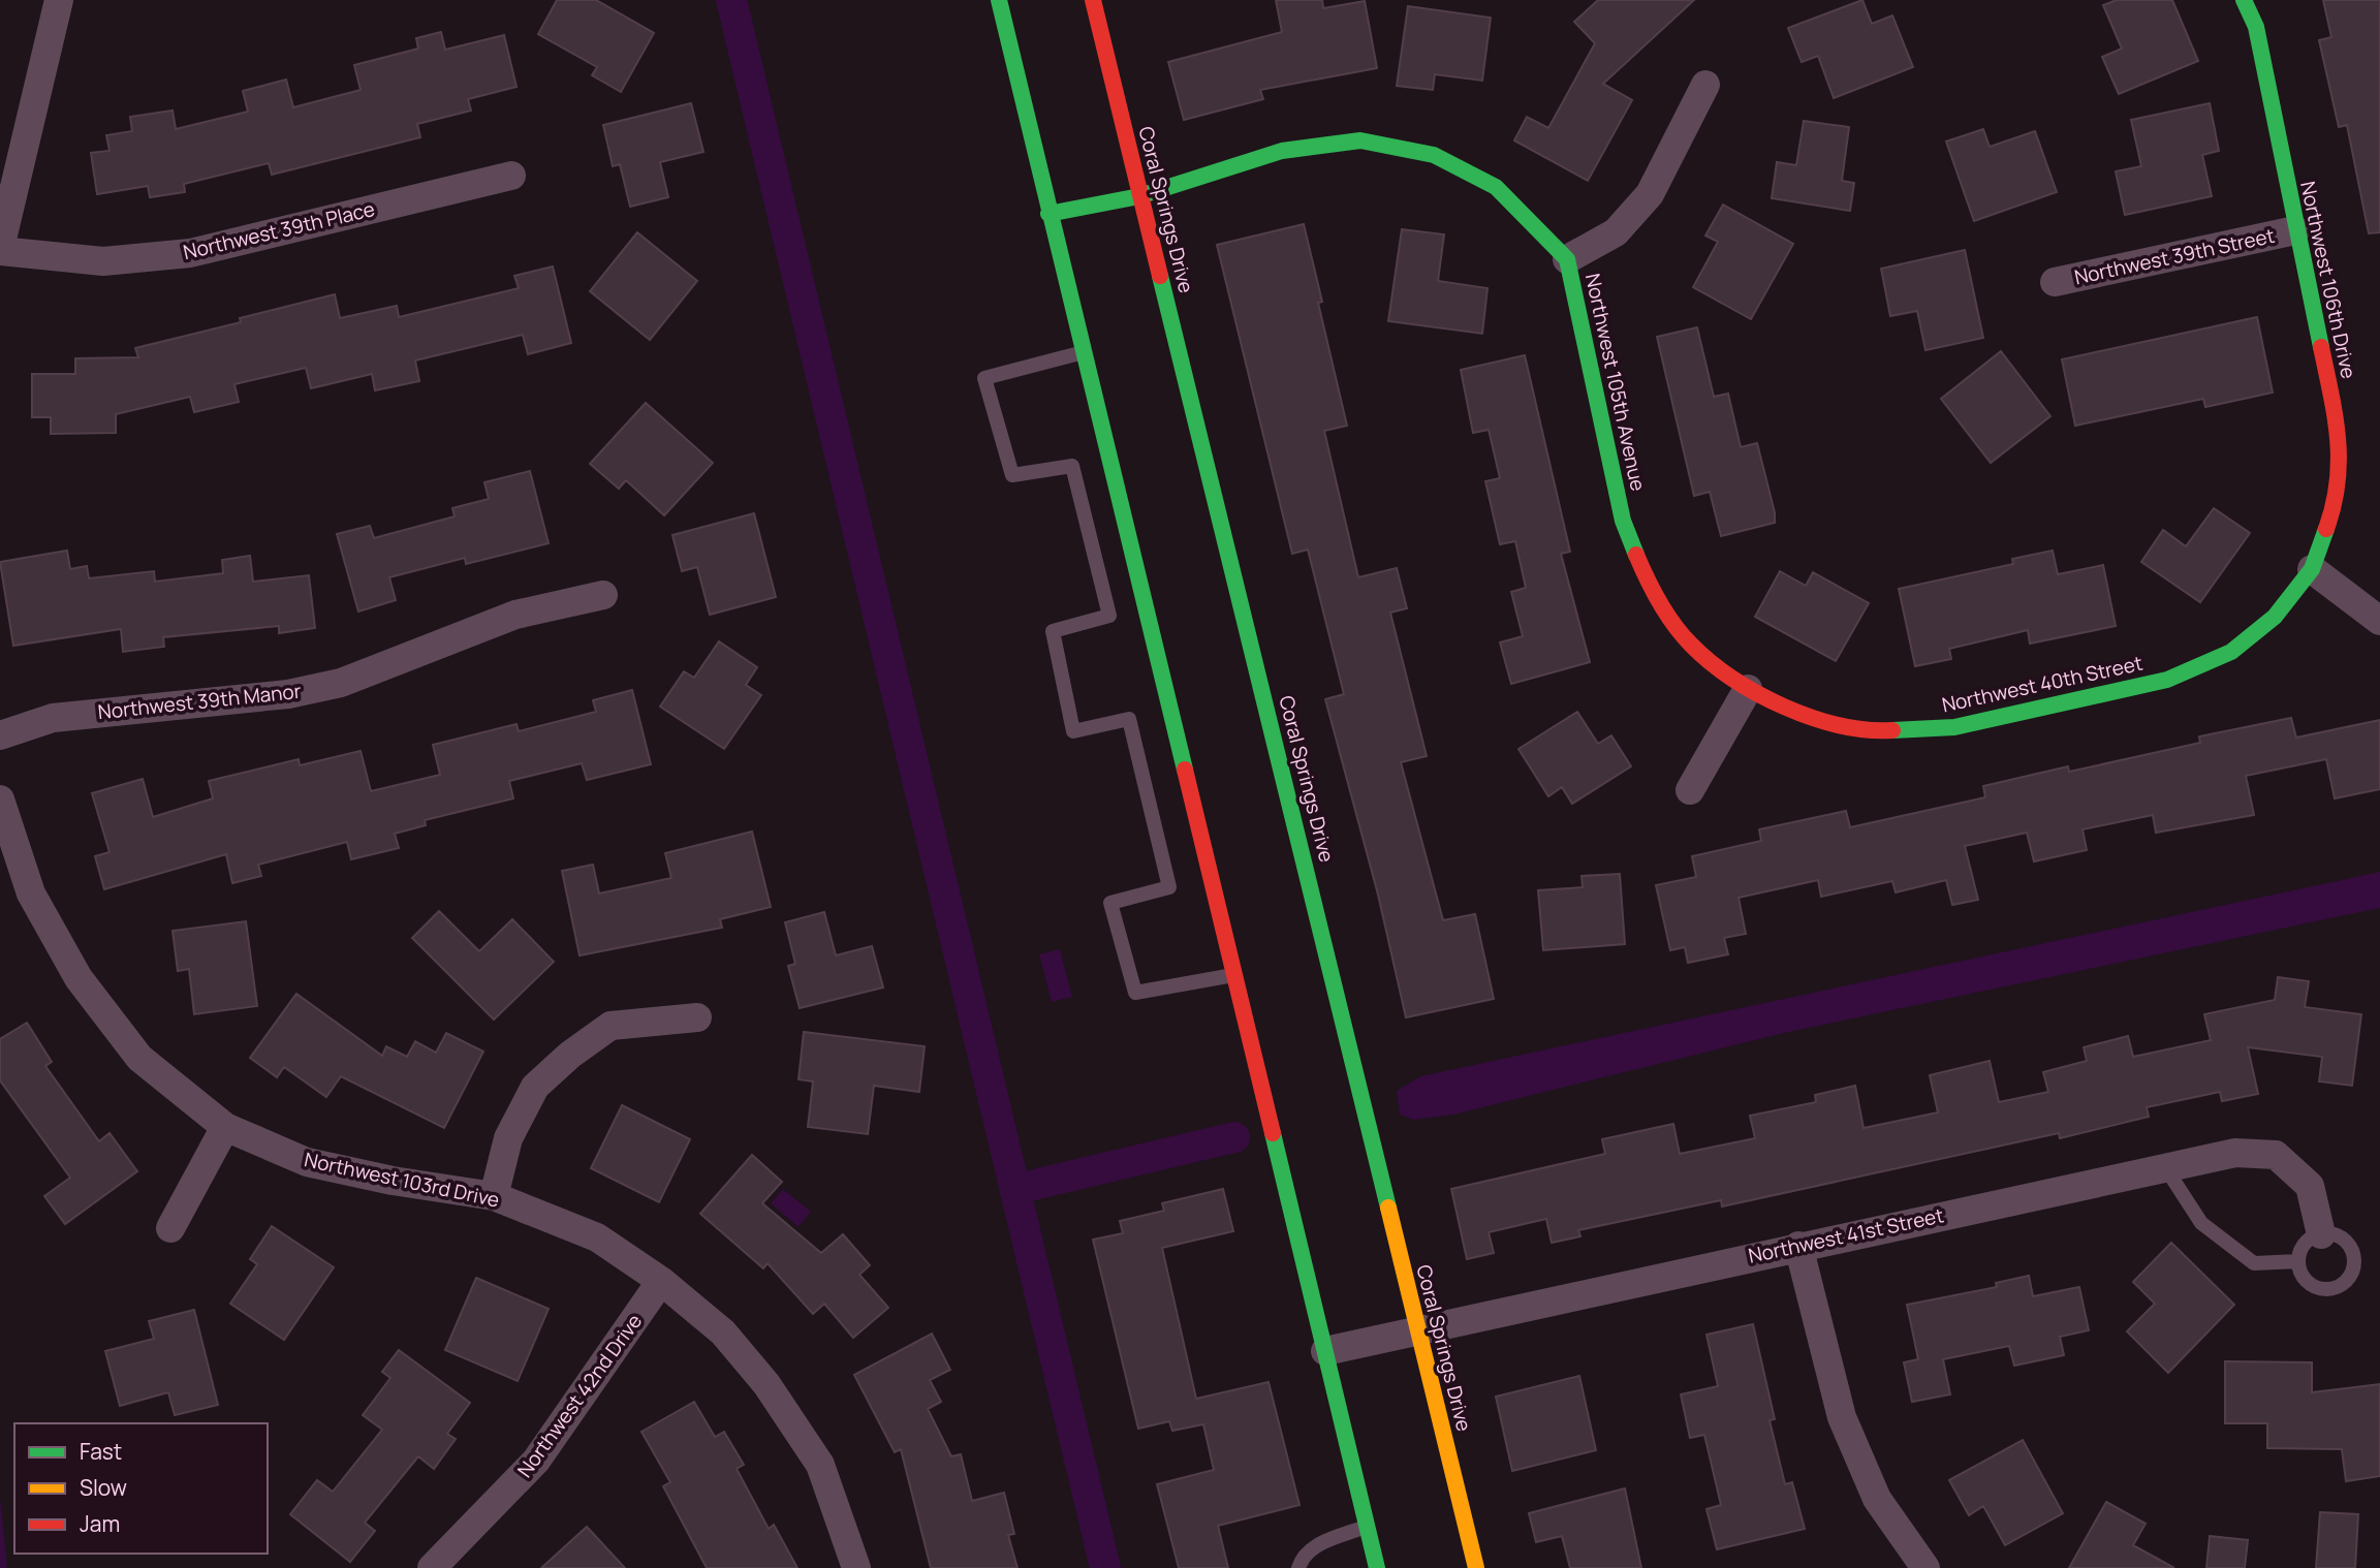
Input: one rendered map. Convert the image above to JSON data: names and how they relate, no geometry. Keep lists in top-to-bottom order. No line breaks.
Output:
{"streets":{"main road":["Coral Springs Drive","Northwest 106th Drive","Northwest 105th Avenue","Northwest 40th Street"],"street":["Northwest 39th Place","Northwest 39th Street","Northwest 39th Manor","Northwest 103rd Drive","Northwest 41st Street","Northwest 42nd Drive"]},"crossings":[["Coral Springs Drive","Northwest 105th Avenue"],["Coral Springs Drive","Northwest 41st Street"],["Northwest 39th Street","Northwest 106th Drive"],["Northwest 106th Drive","Northwest 40th Street"],["Northwest 105th Avenue","Northwest 40th Street"],["Northwest 103rd Drive","Northwest 42nd Drive"]],"legend":["Fast","Slow","Jam"]}
